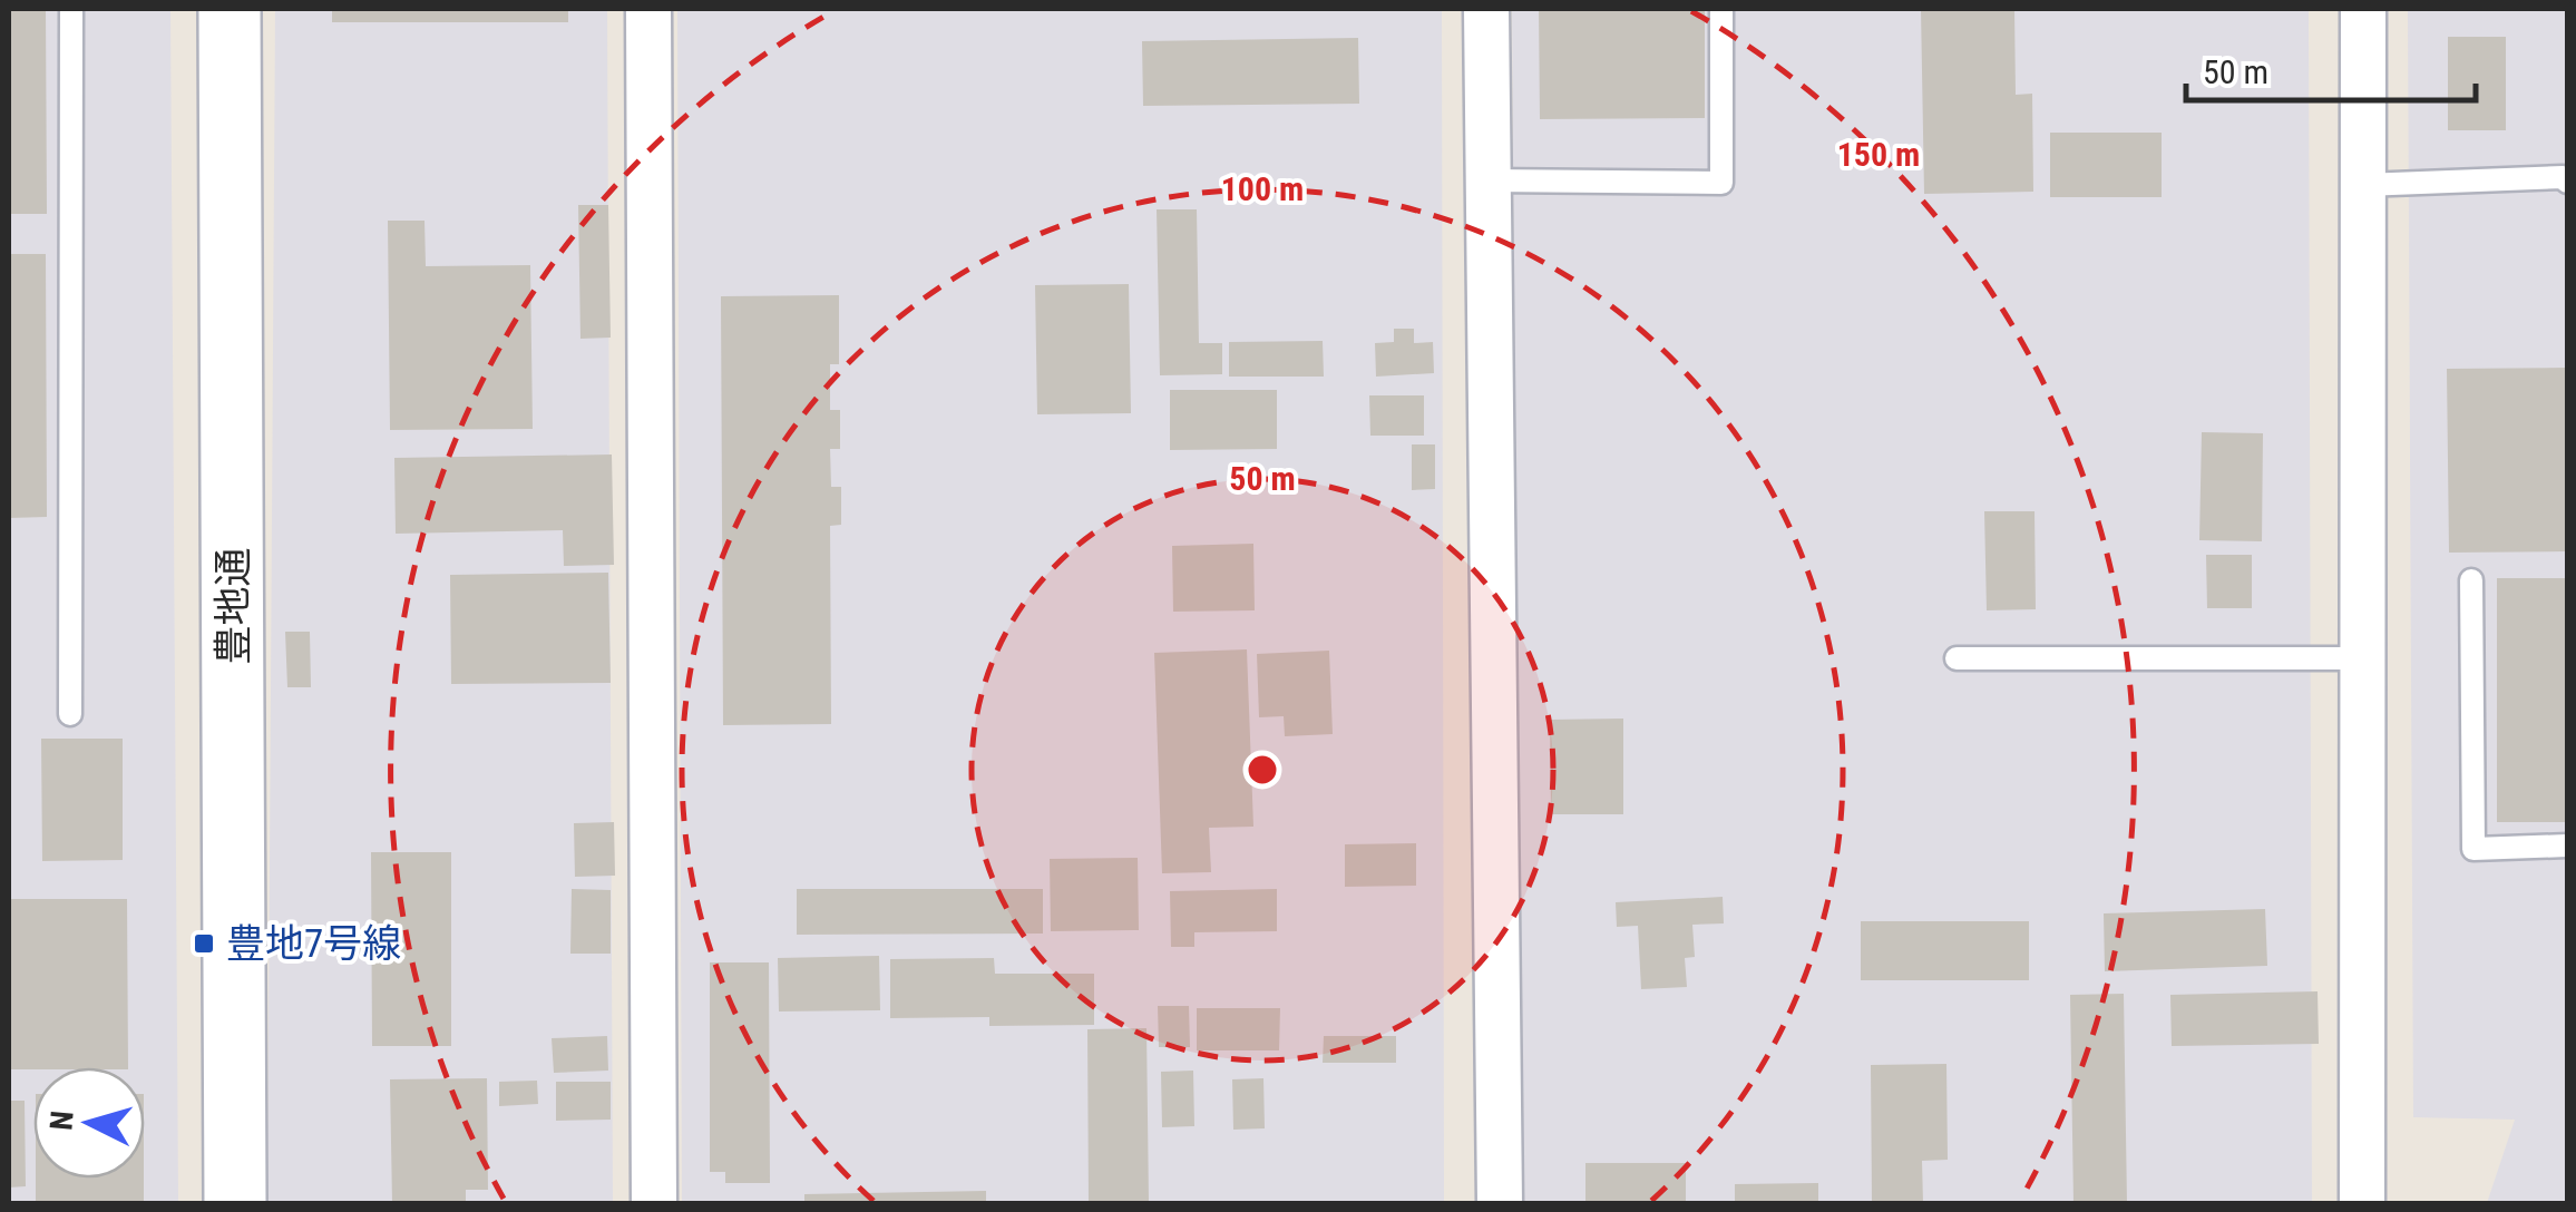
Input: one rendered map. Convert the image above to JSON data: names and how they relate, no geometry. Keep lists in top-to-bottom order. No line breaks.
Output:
{"streets":{"main road":["豊地通"]},"places":{"transit":["豊地7号線"]},"scale_bar":"50 m","north":"left","rings":["150 m","100 m","50 m"]}
